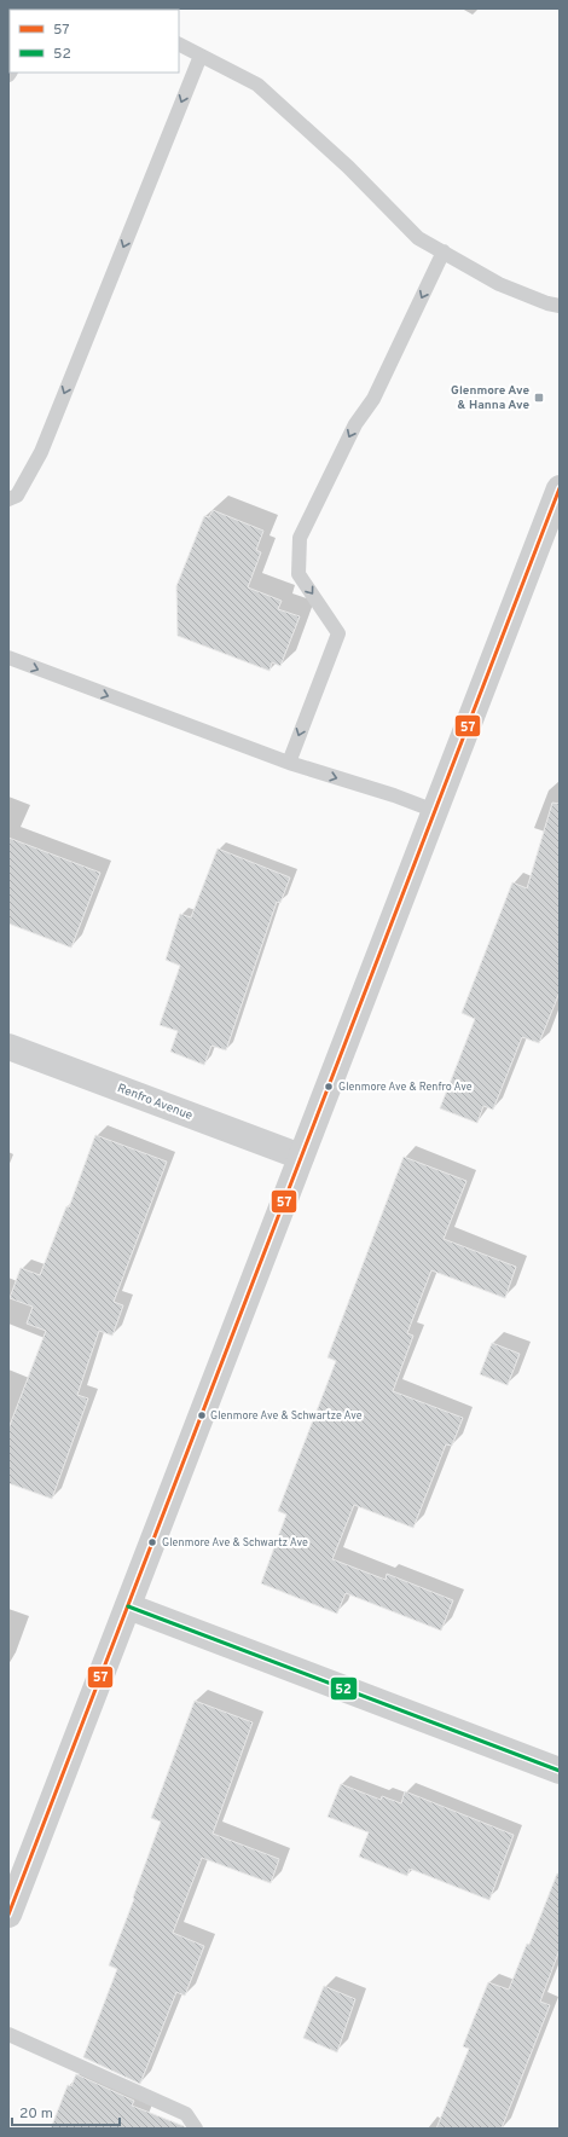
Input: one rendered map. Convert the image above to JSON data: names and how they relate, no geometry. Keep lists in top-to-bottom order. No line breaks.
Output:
{"streets":{"street":["Renfro Avenue"]},"places":{"transit":["Glenmore Ave & Hanna Ave"],"other":["Glenmore Ave & Renfro Ave","Glenmore Ave & Schwartze Ave","Glenmore Ave & Schwartz Ave"]},"lines":["transit line 57","transit line 52"],"legend":["57","52"],"scale_bar":"20 m"}
